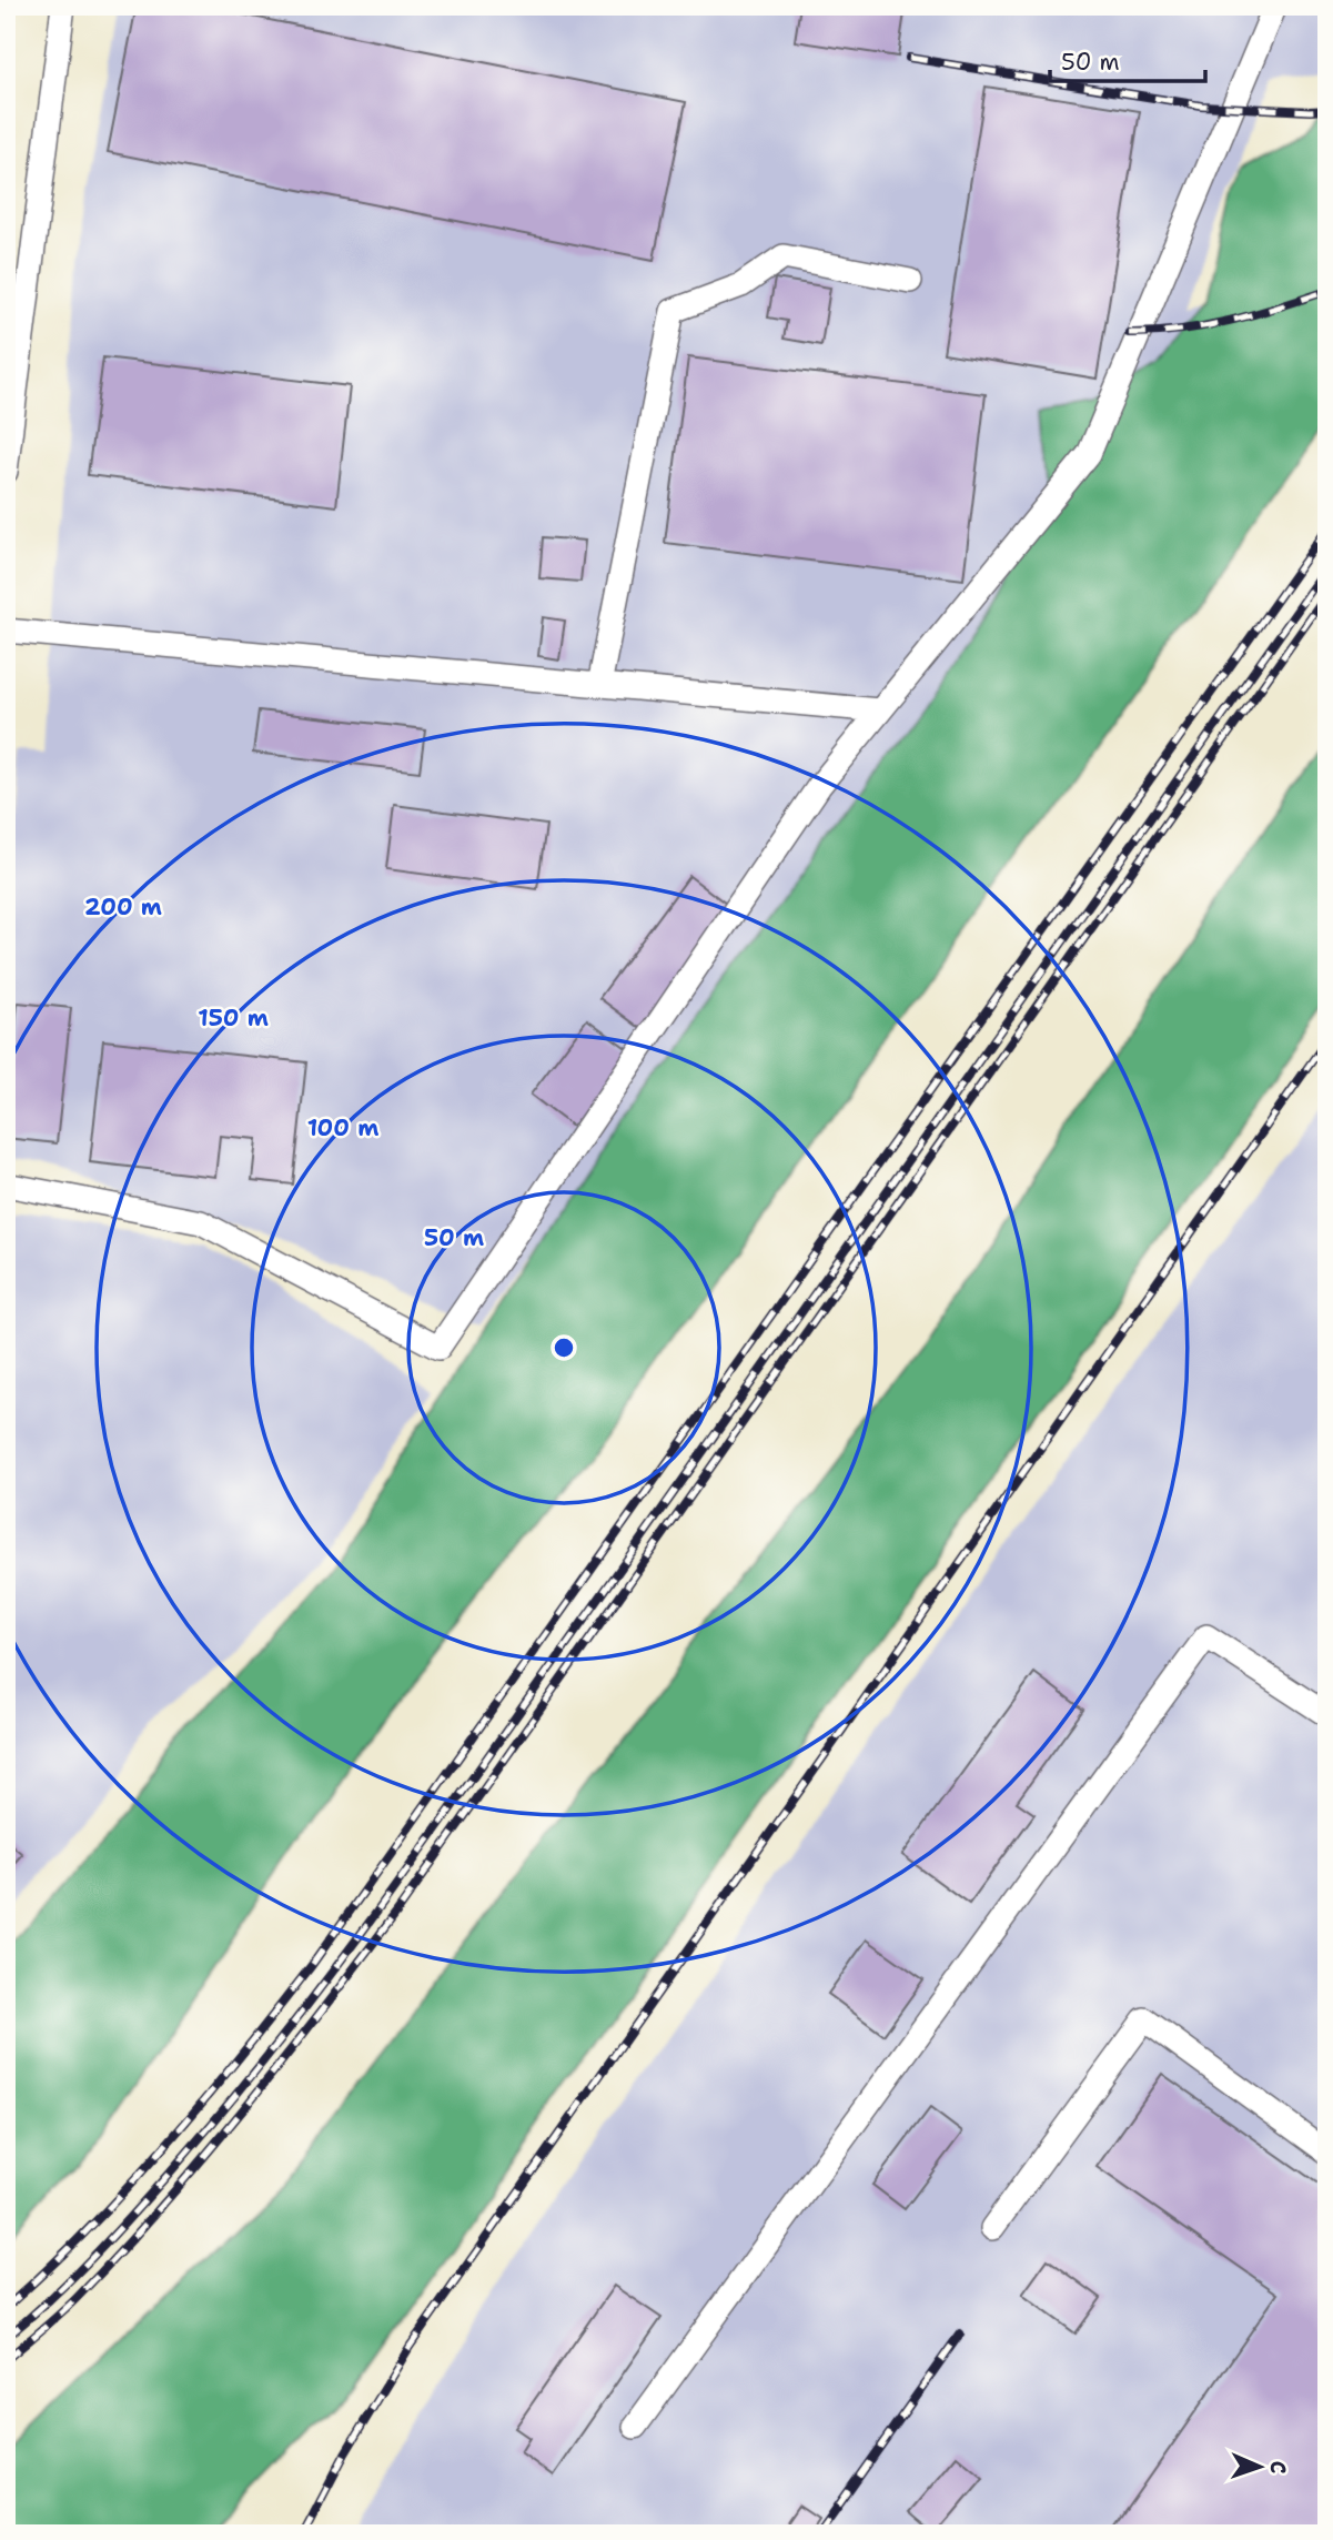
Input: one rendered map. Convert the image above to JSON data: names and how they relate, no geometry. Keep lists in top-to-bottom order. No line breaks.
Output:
{"scale_bar":"50 m","north":"right","rings":["200 m","150 m","100 m","50 m"]}
